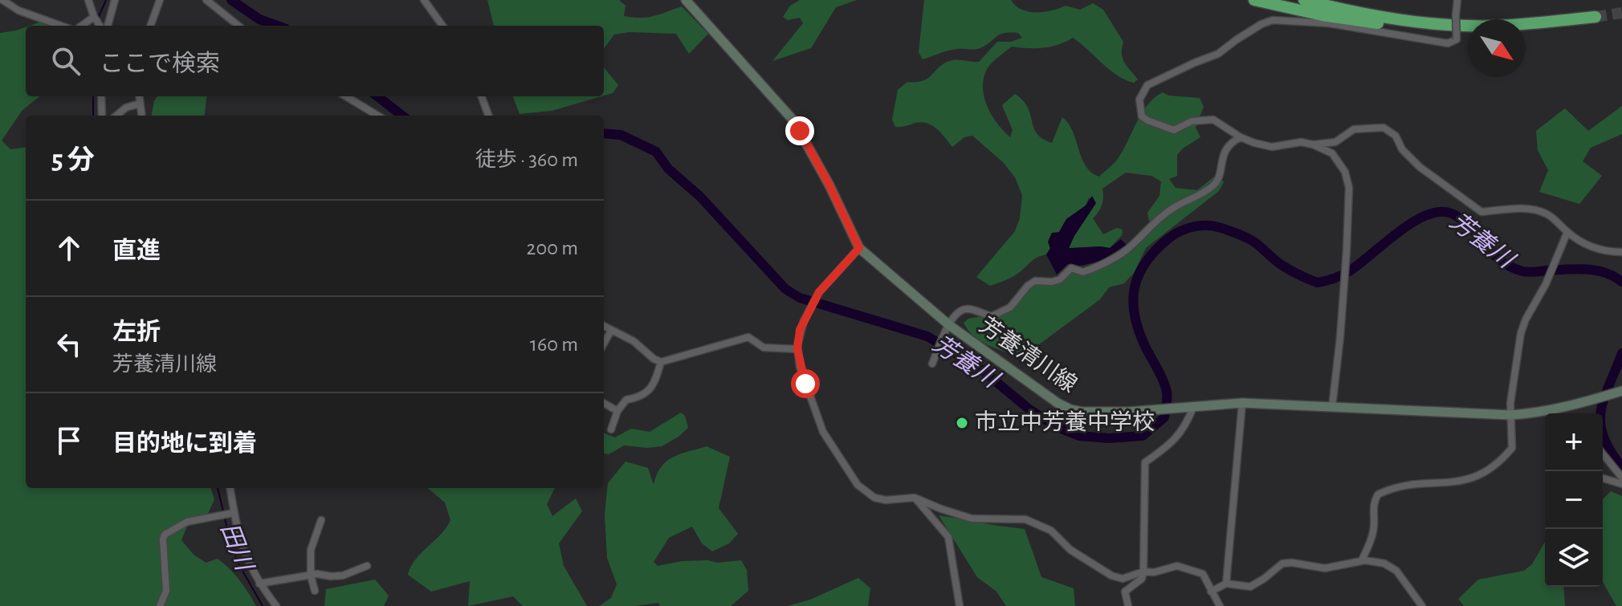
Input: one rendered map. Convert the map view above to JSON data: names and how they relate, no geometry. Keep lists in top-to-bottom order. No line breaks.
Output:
{"streets":{"main road":["芳養清川線"]},"water":["芳養川","田川"],"places":["市立中芳養中学校"],"north":"bottom right","page":{"search":"ここで検索","heading":["5 分","徒歩 · 360 m"],"list":[["直進","200 m"],["左折","芳養清川線","160 m"],"目的地に到着"],"map_buttons":["+","−"]}}
